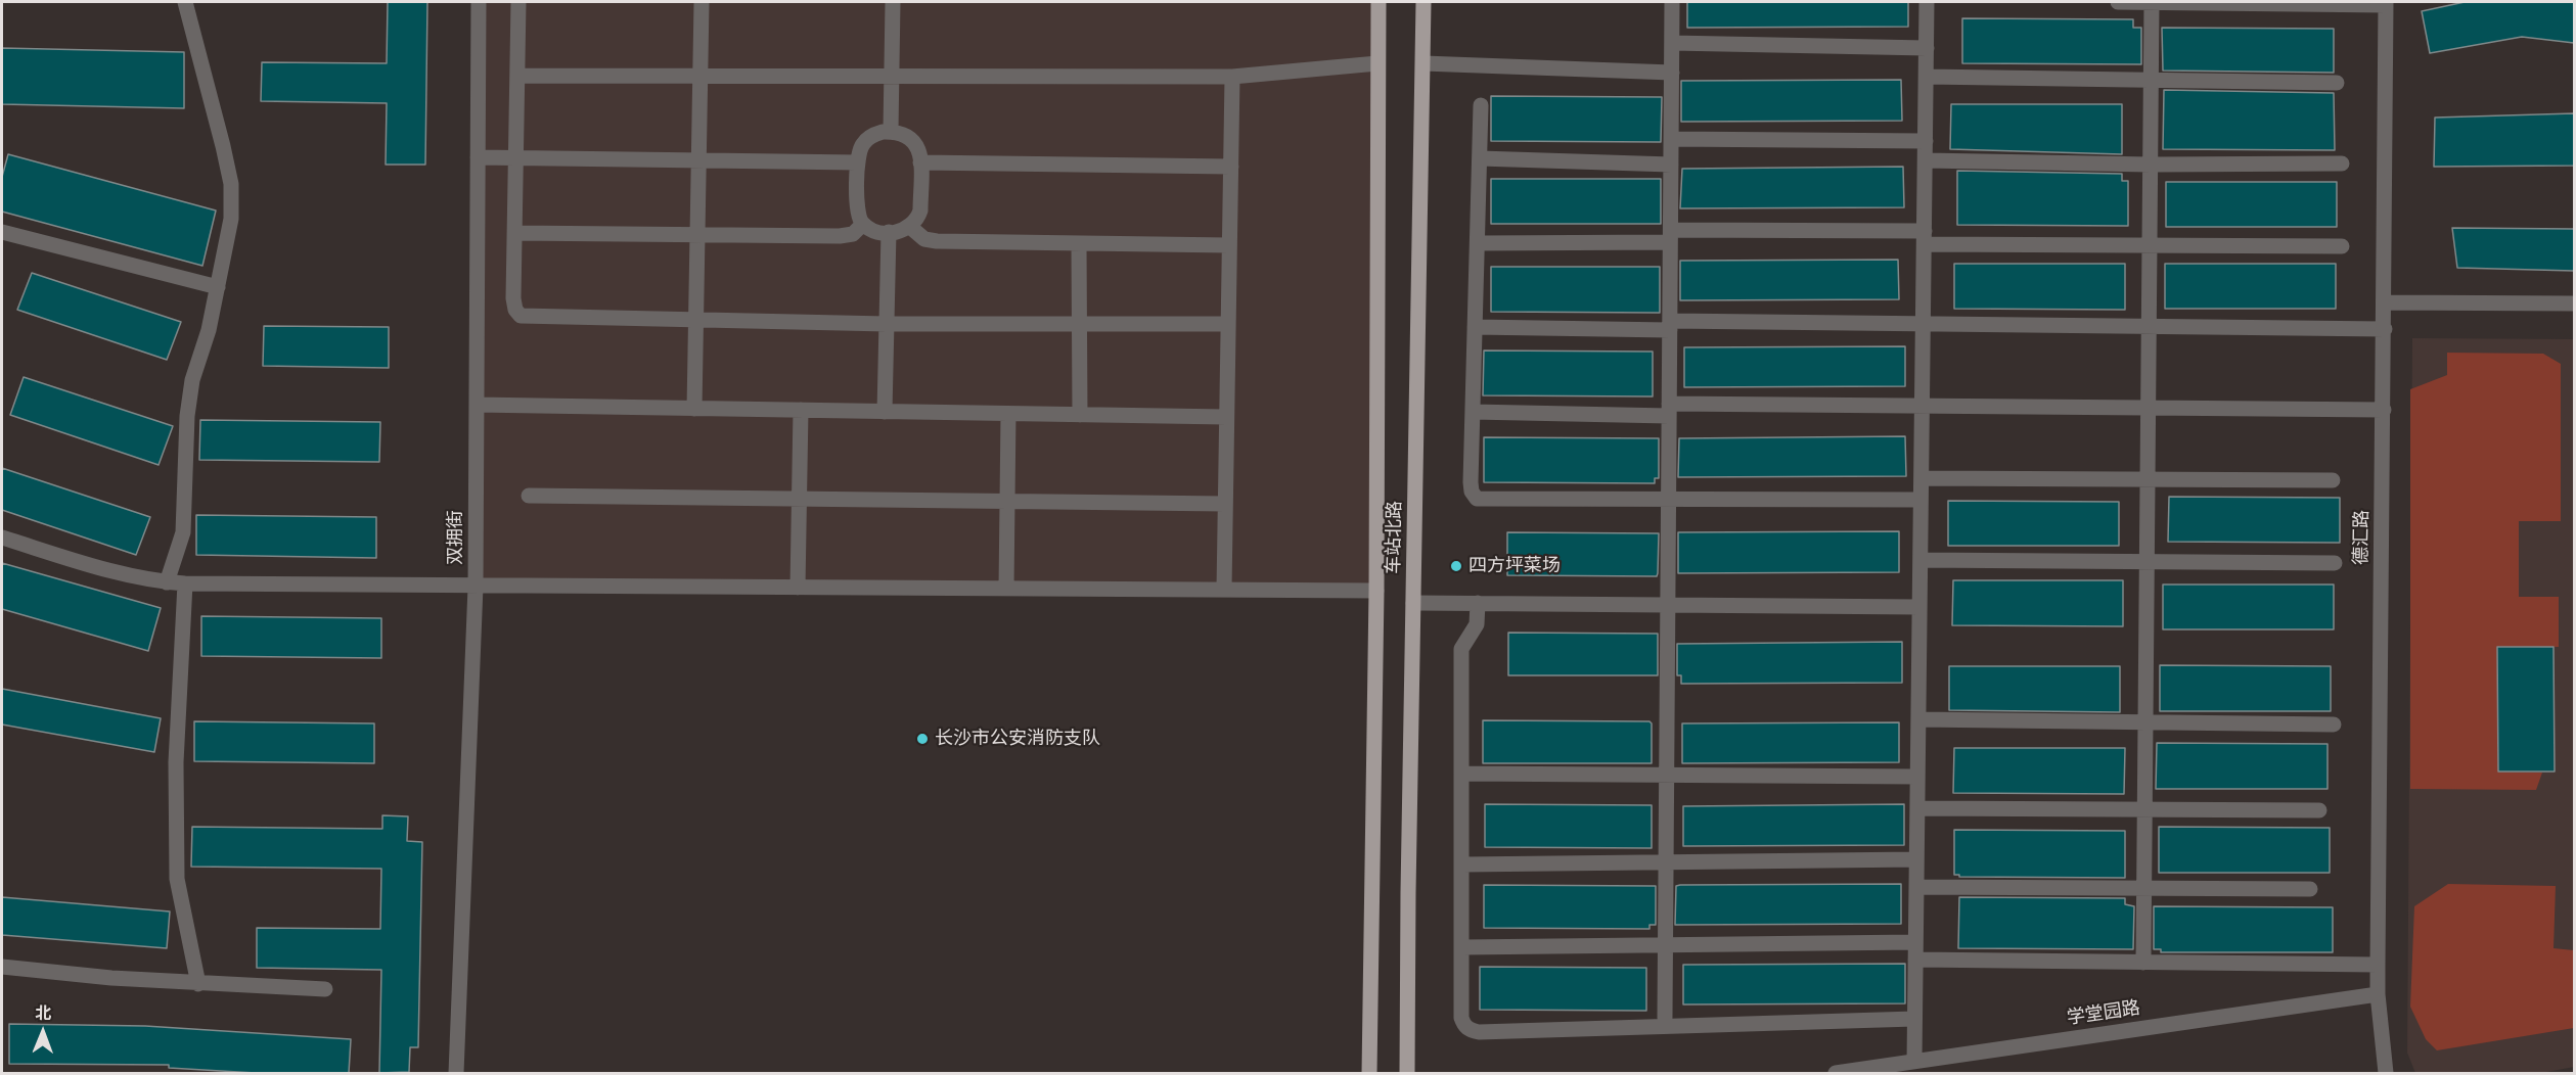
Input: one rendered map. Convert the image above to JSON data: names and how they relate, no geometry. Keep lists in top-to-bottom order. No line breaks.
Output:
{"streets":{"main road":["车站北路"],"street":["双拥街","德汇路","学堂园路"]},"crossings":[["德汇路","学堂园路"]],"places":["四方坪菜场","长沙市公安消防支队"],"north":"top"}
